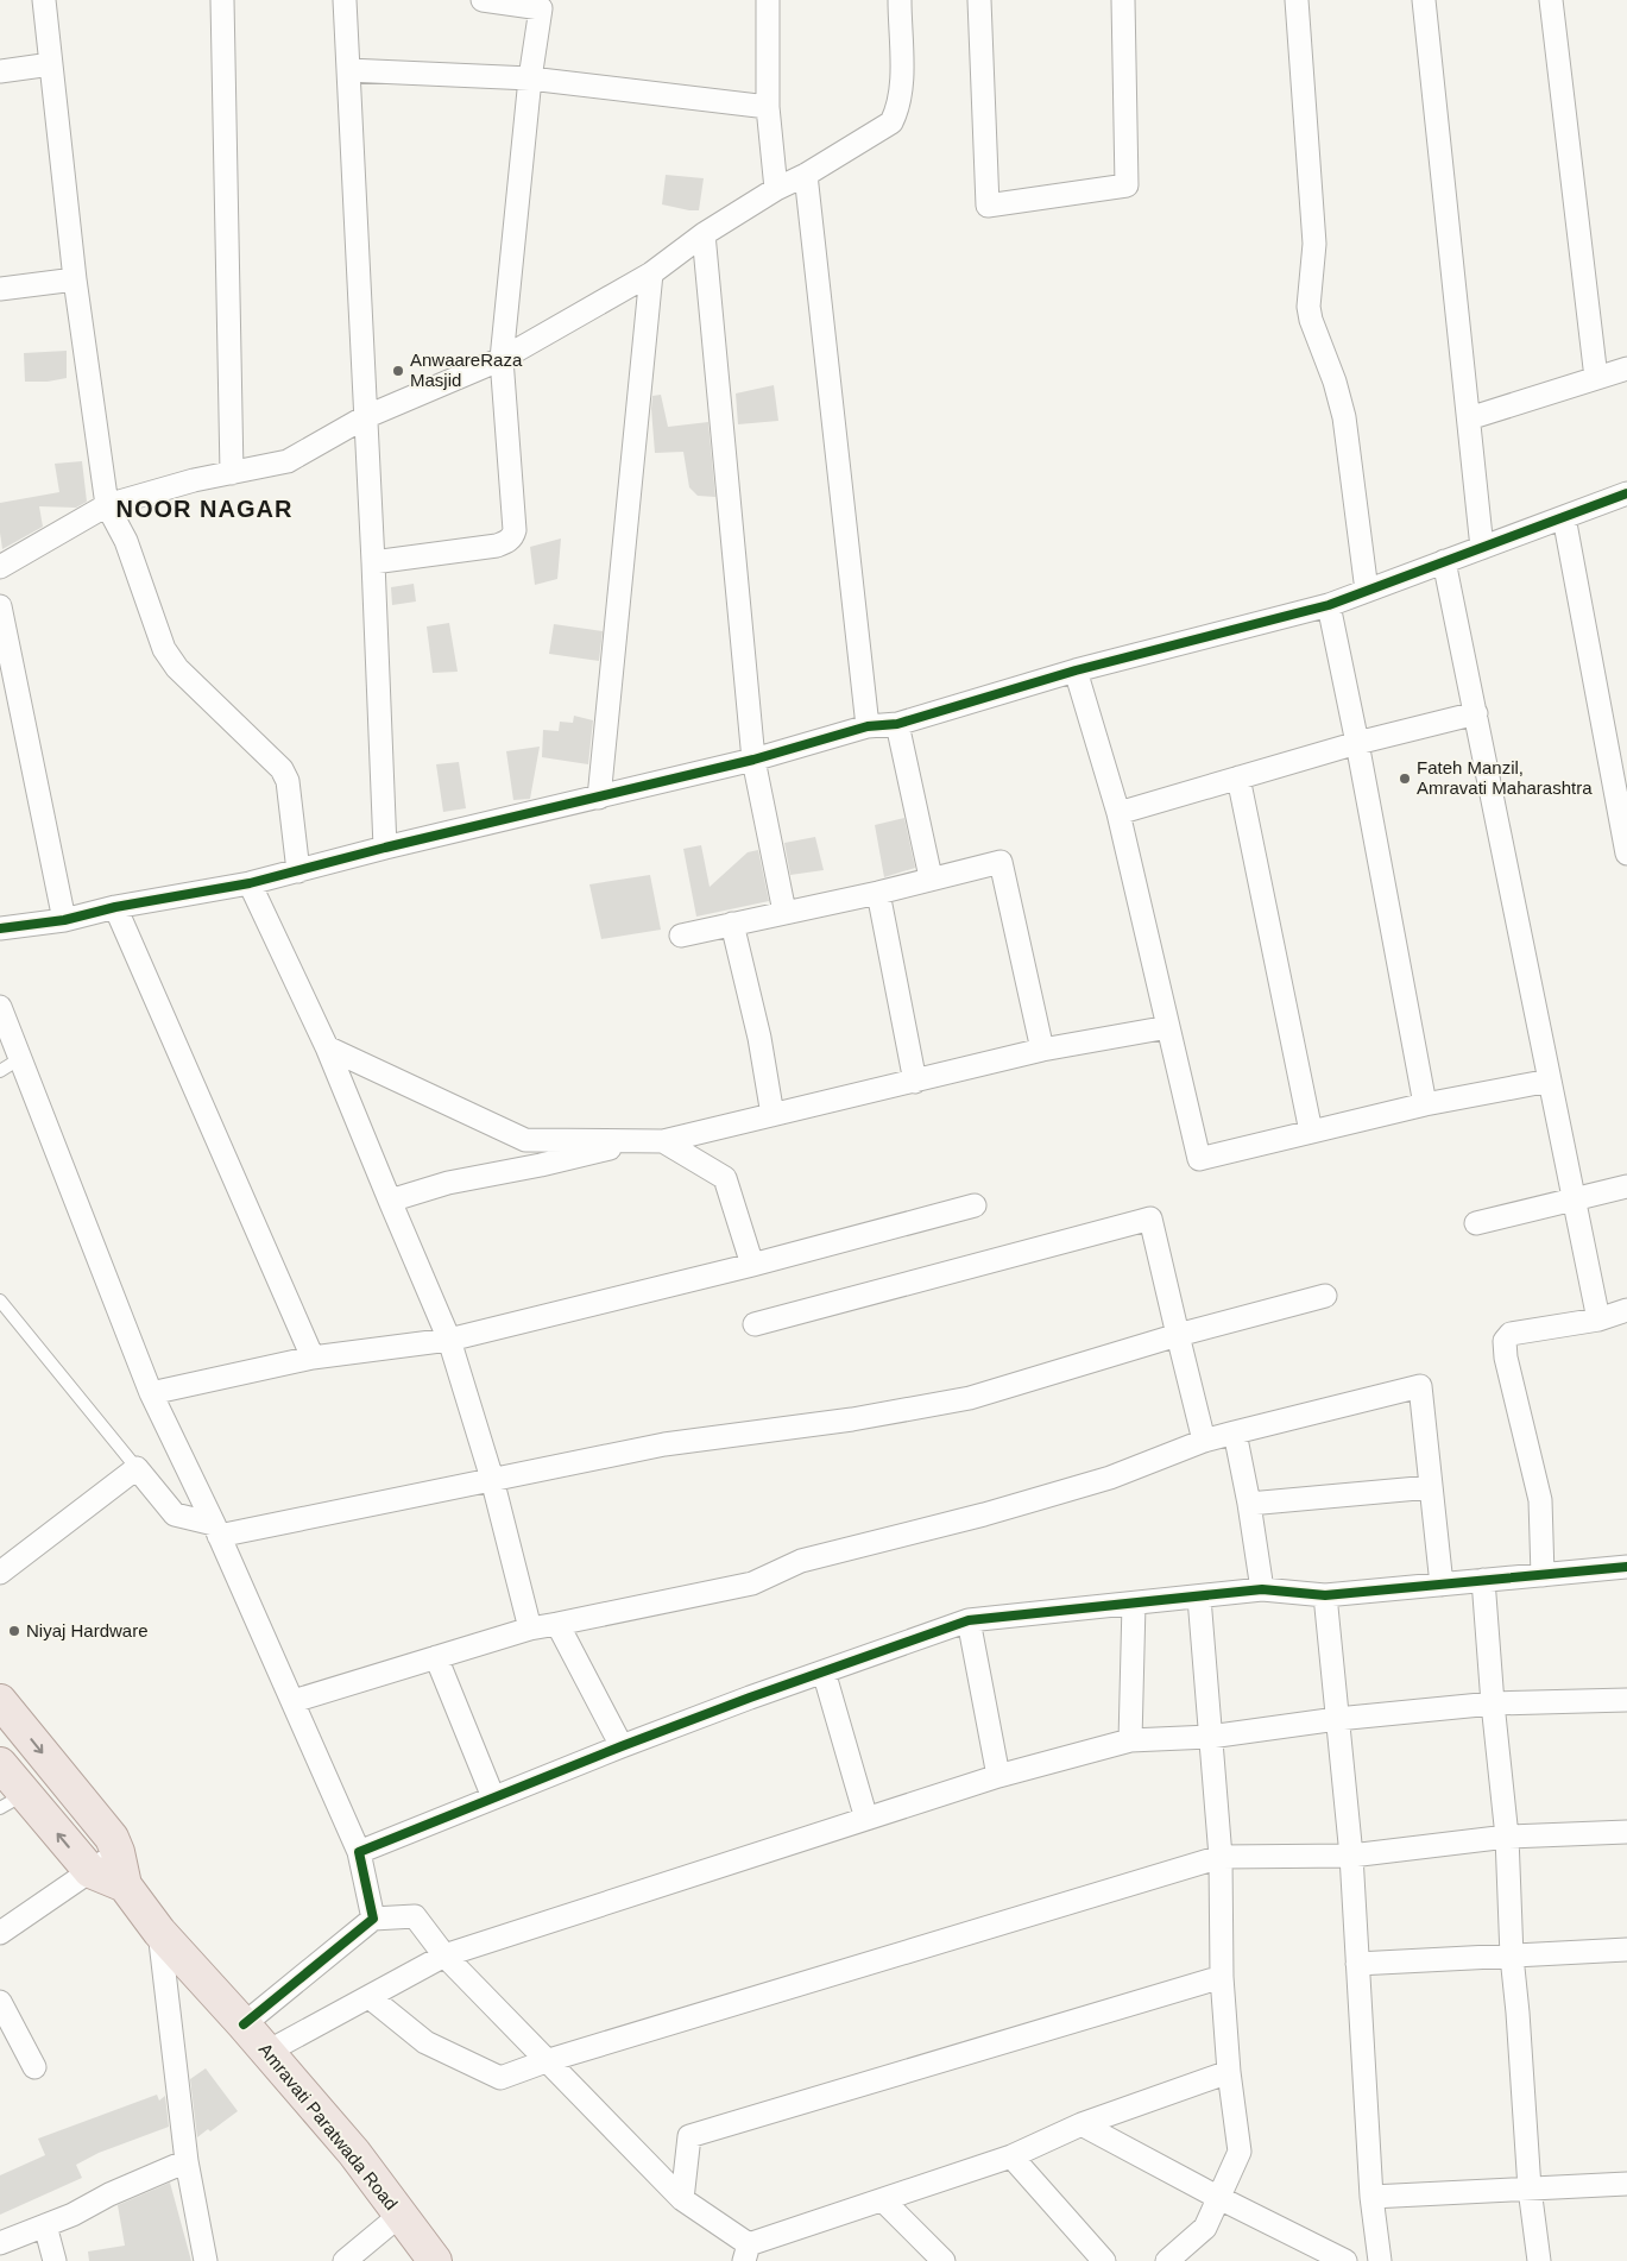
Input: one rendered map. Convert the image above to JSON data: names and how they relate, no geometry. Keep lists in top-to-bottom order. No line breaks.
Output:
{"streets":{"main road":["Amravati Paratwada Road"]},"districts":["NOOR NAGAR"],"places":["AnwaareRaza Masjid","Fateh Manzil, Amravati Maharashtra","Niyaj Hardware"]}
